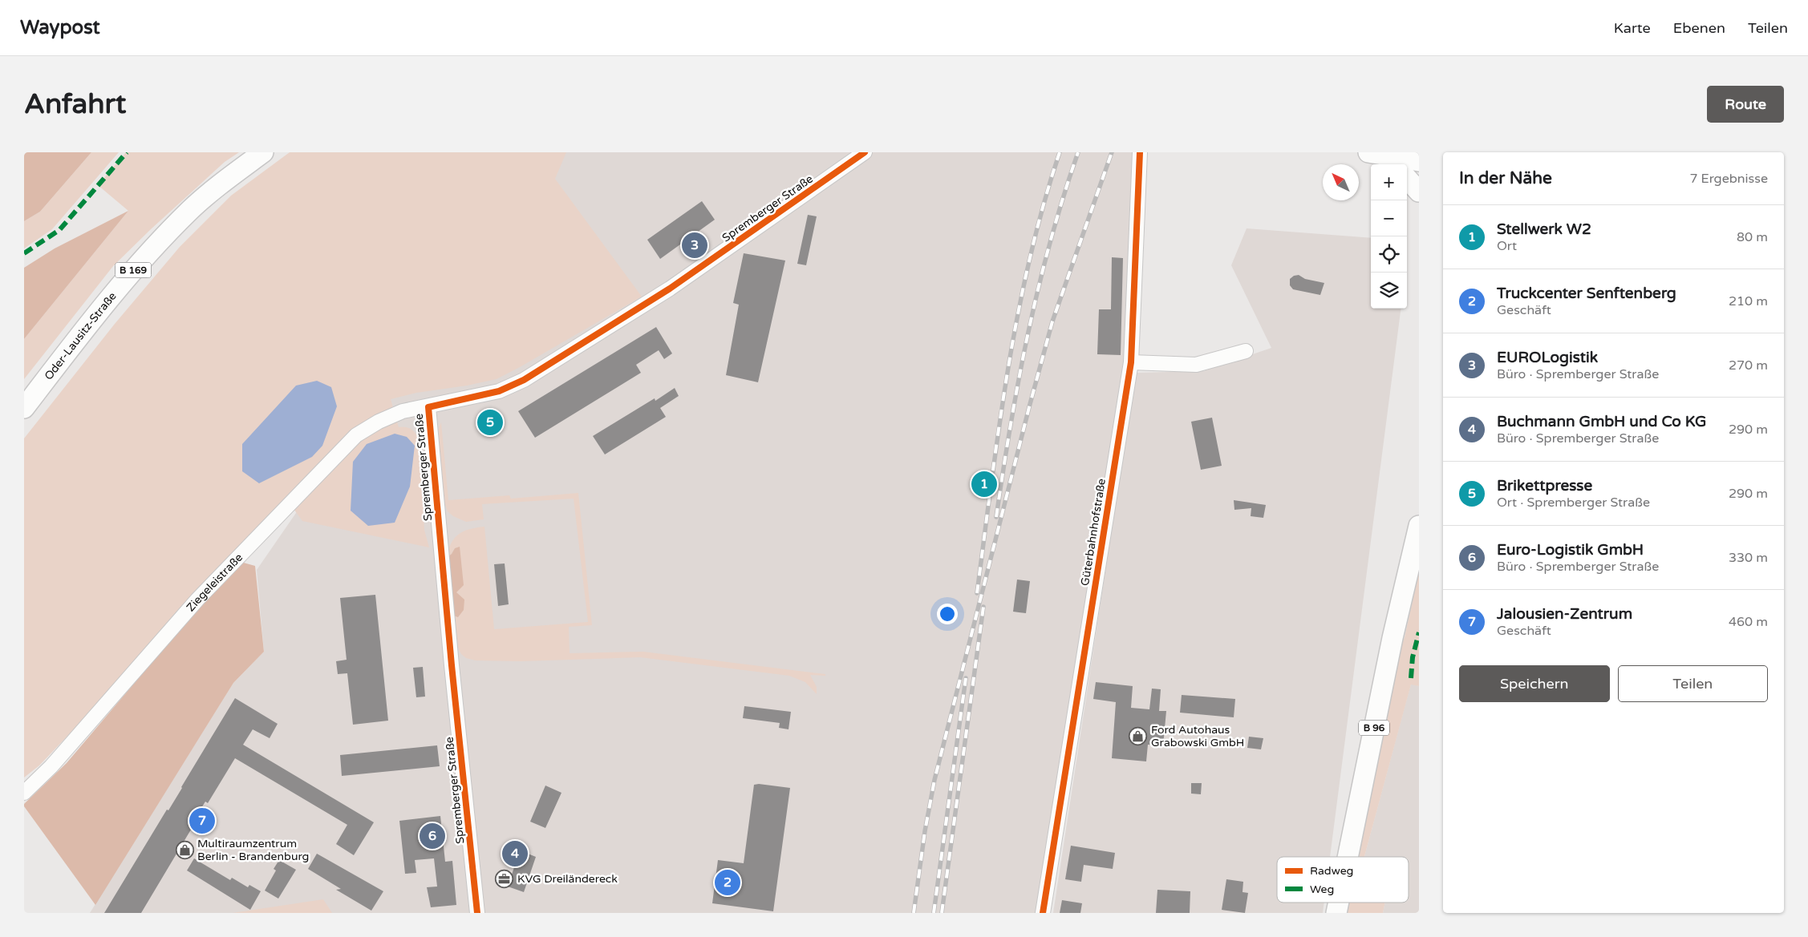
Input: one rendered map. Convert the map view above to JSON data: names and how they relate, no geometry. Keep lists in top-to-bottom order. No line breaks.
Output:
{"streets":{"highway":["B 169","Oder-Lausitz-Straße","B 96"],"street":["Spremberger Straße","Güterbahnhofstraße","Ziegeleistraße"]},"crossings":[["Spremberger Straße","Ziegeleistraße"]],"places":{"shop":["Ford Autohaus Grabowski GmbH","Multiraumzentrum Berlin - Brandenburg"],"office":["KVG Dreiländereck"]},"legend":["Radweg","Weg"],"north":"top left","page":{"header":"Waypost","nav":["Karte","Ebenen","Teilen"],"buttons":["Route",["Speichern","Teilen"]],"title":"Anfahrt","heading":["In der Nähe","7 Ergebnisse"],"map_buttons":["+","−"],"list":[{"mark":"1","name":"Stellwerk W2","note":"Ort","value":"80 m"},{"mark":"2","name":"Truckcenter Senftenberg","note":"Geschäft","value":"210 m"},{"mark":"3","name":"EUROLogistik","note":"Büro · Spremberger Straße","value":"270 m"},{"mark":"4","name":"Buchmann GmbH und Co KG","note":"Büro · Spremberger Straße","value":"290 m"},{"mark":"5","name":"Brikettpresse","note":"Ort · Spremberger Straße","value":"290 m"},{"mark":"6","name":"Euro-Logistik GmbH","note":"Büro · Spremberger Straße","value":"330 m"},{"mark":"7","name":"Jalousien-Zentrum","note":"Geschäft","value":"460 m"}],"pins":["3","5","1","7","6","4","2"]}}
